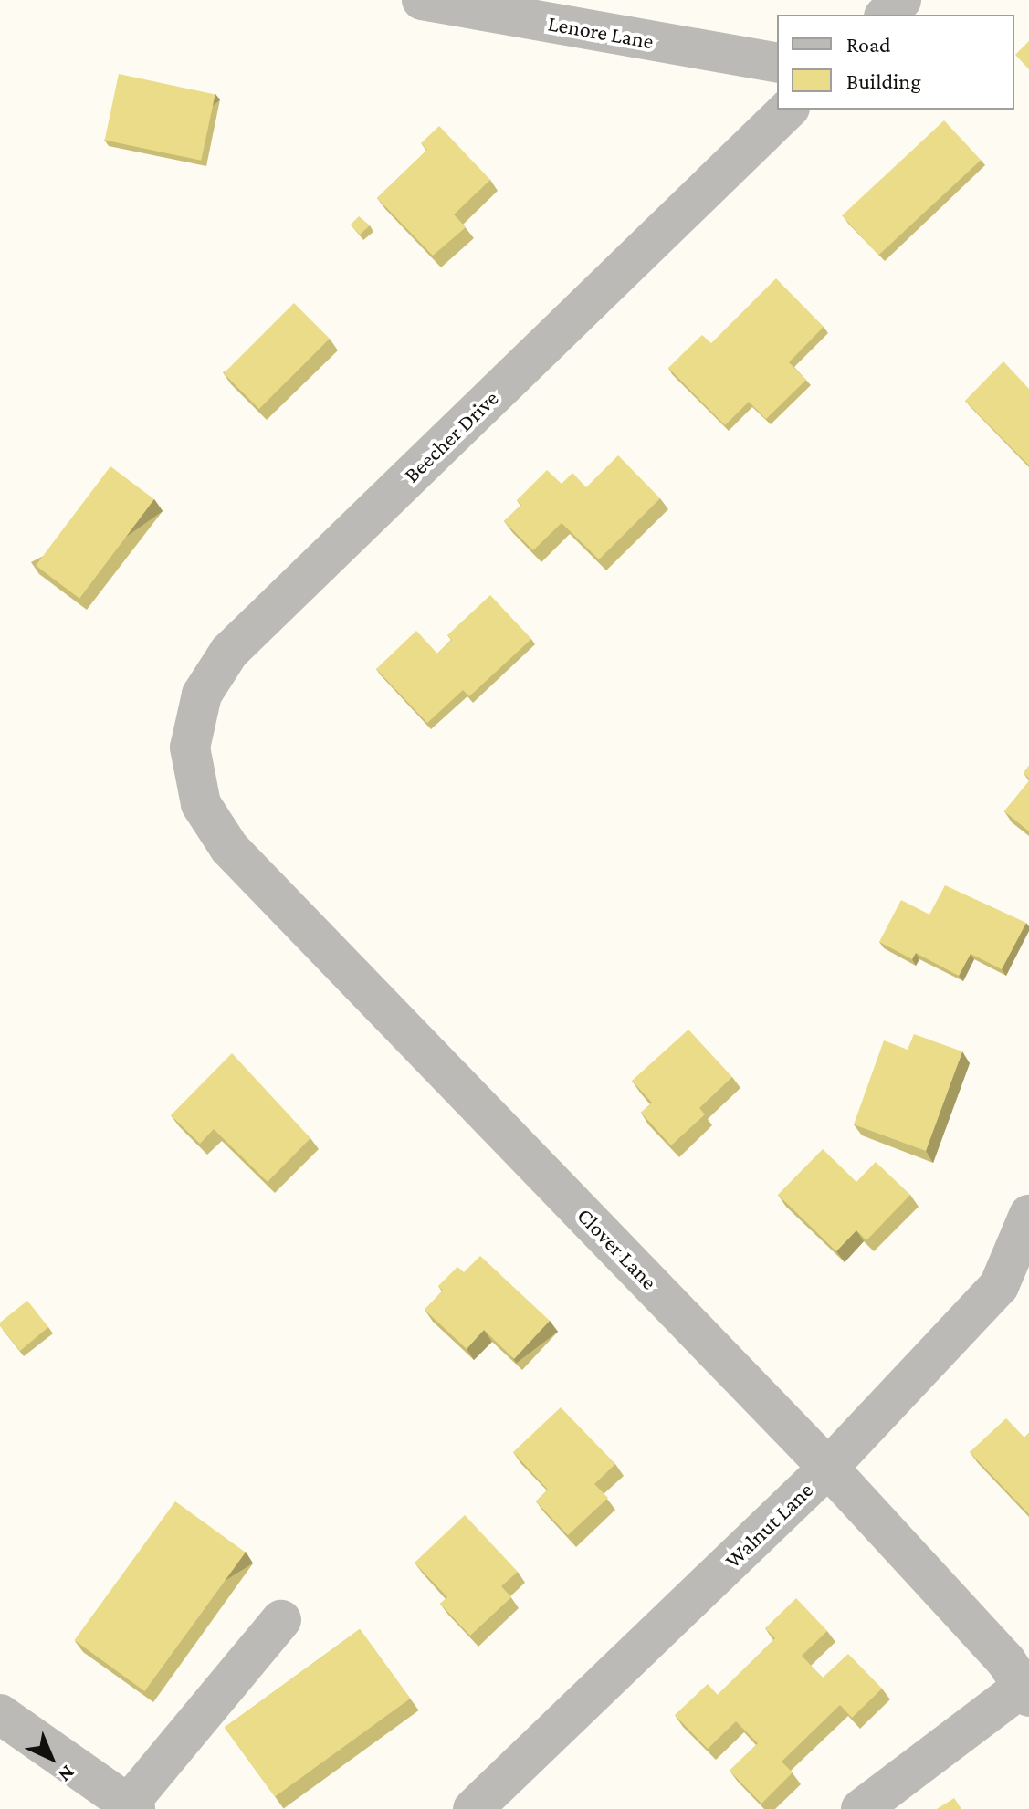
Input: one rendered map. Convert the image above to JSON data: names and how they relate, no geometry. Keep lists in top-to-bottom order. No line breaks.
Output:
{"streets":{"street":["Lenore Lane","Beecher Drive","Clover Lane","Walnut Lane"]},"crossings":[["Beecher Drive","Clover Lane"],["Clover Lane","Walnut Lane"]],"legend":["Road","Building"],"north":"bottom right"}
